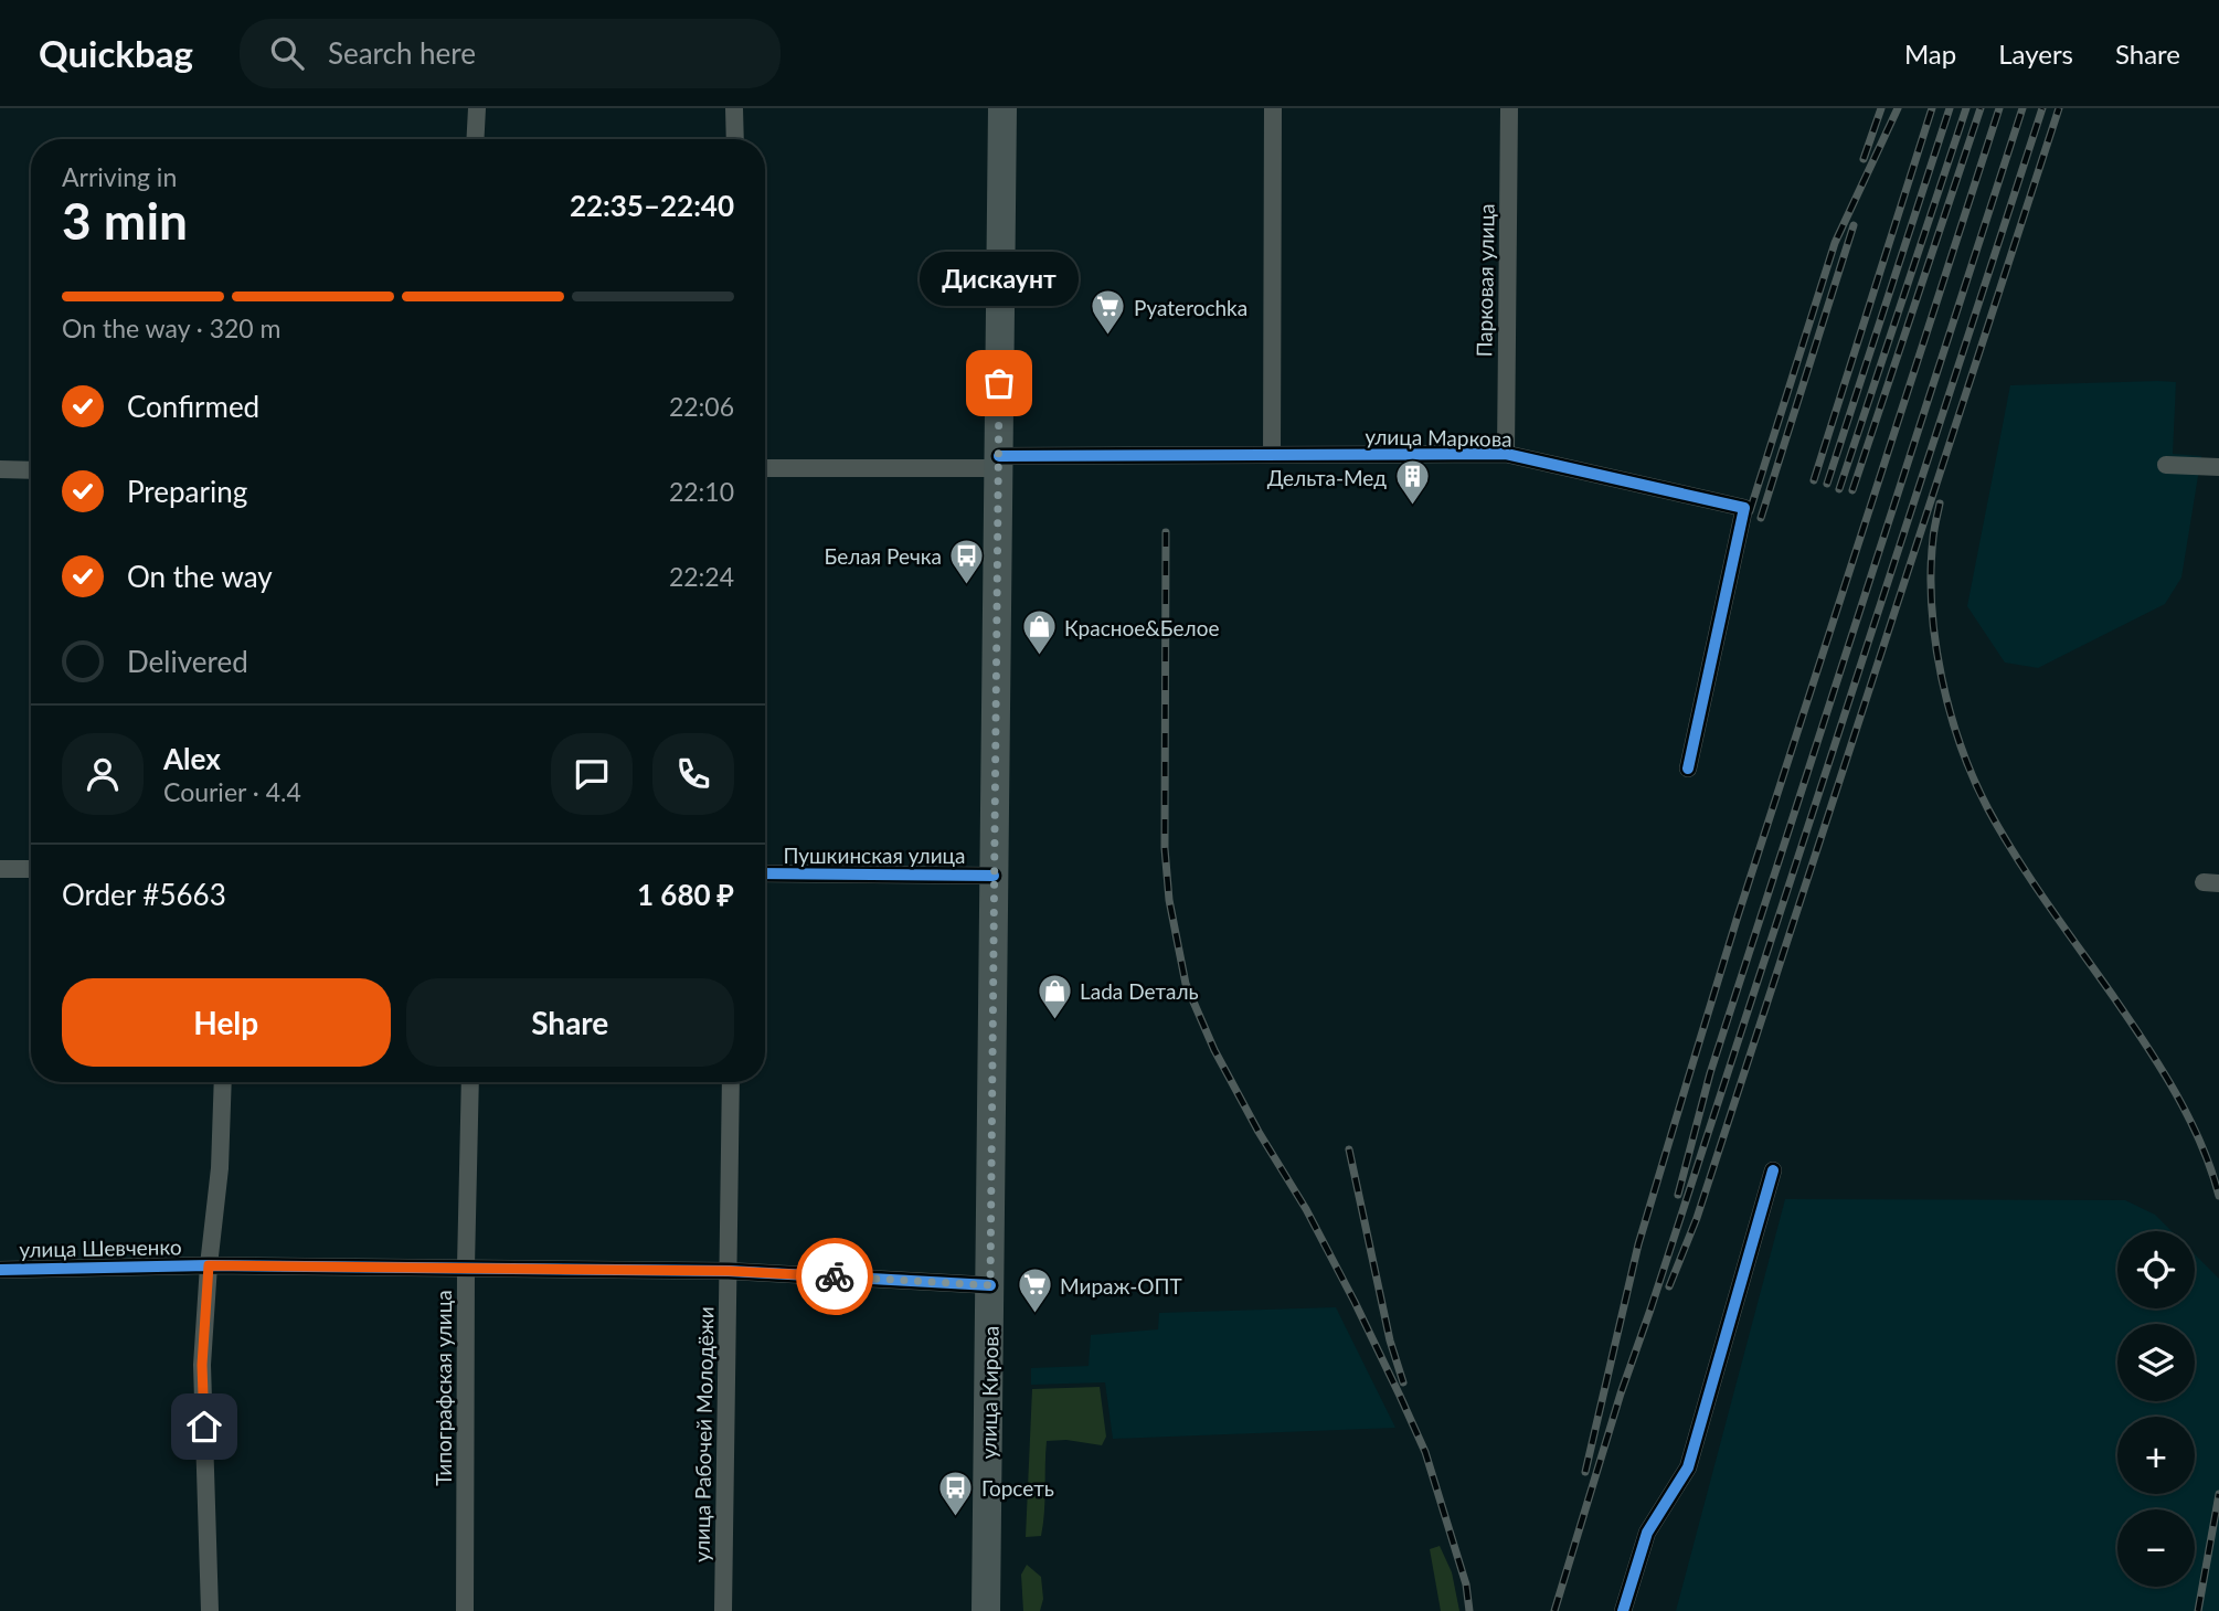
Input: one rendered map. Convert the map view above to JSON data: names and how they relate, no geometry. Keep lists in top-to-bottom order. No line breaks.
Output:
{"streets":{"main road":["улица Кирова"],"street":["Парковая улица","улица Маркова","Пушкинская улица","улица Шевченко","Типографская улица","улица Рабочей Молодёжи"]},"crossings":[["Парковая улица","улица Маркова"],["улица Маркова","улица Кирова"],["Пушкинская улица","улица Кирова"],["улица Шевченко","Типографская улица"],["улица Шевченко","улица Кирова"],["улица Шевченко","улица Рабочей Молодёжи"]],"places":{"supermarket":["Pyaterochka","Мираж-ОПТ"],"other":["Дискаунт"],"building":["Дельта-Мед"],"bus stop":["Белая Речка","Горсеть"],"shop":["Красное&Белое","Lada Dеталь"]},"page":{"header":"Quickbag","search":"Search here","nav":["Map","Layers","Share"],"heading":["3 min","Arriving in","22:35–22:40"],"panel":["Alex","Courier · 4.4","Order #5663","1 680 ₽"],"bubble":"Дискаунт","bar":"On the way · 320 m","list":[["Confirmed","22:06"],["Preparing","22:10"],["On the way","22:24"],"Delivered"],"buttons":["Help","Share"],"map_buttons":["+","−"]}}
